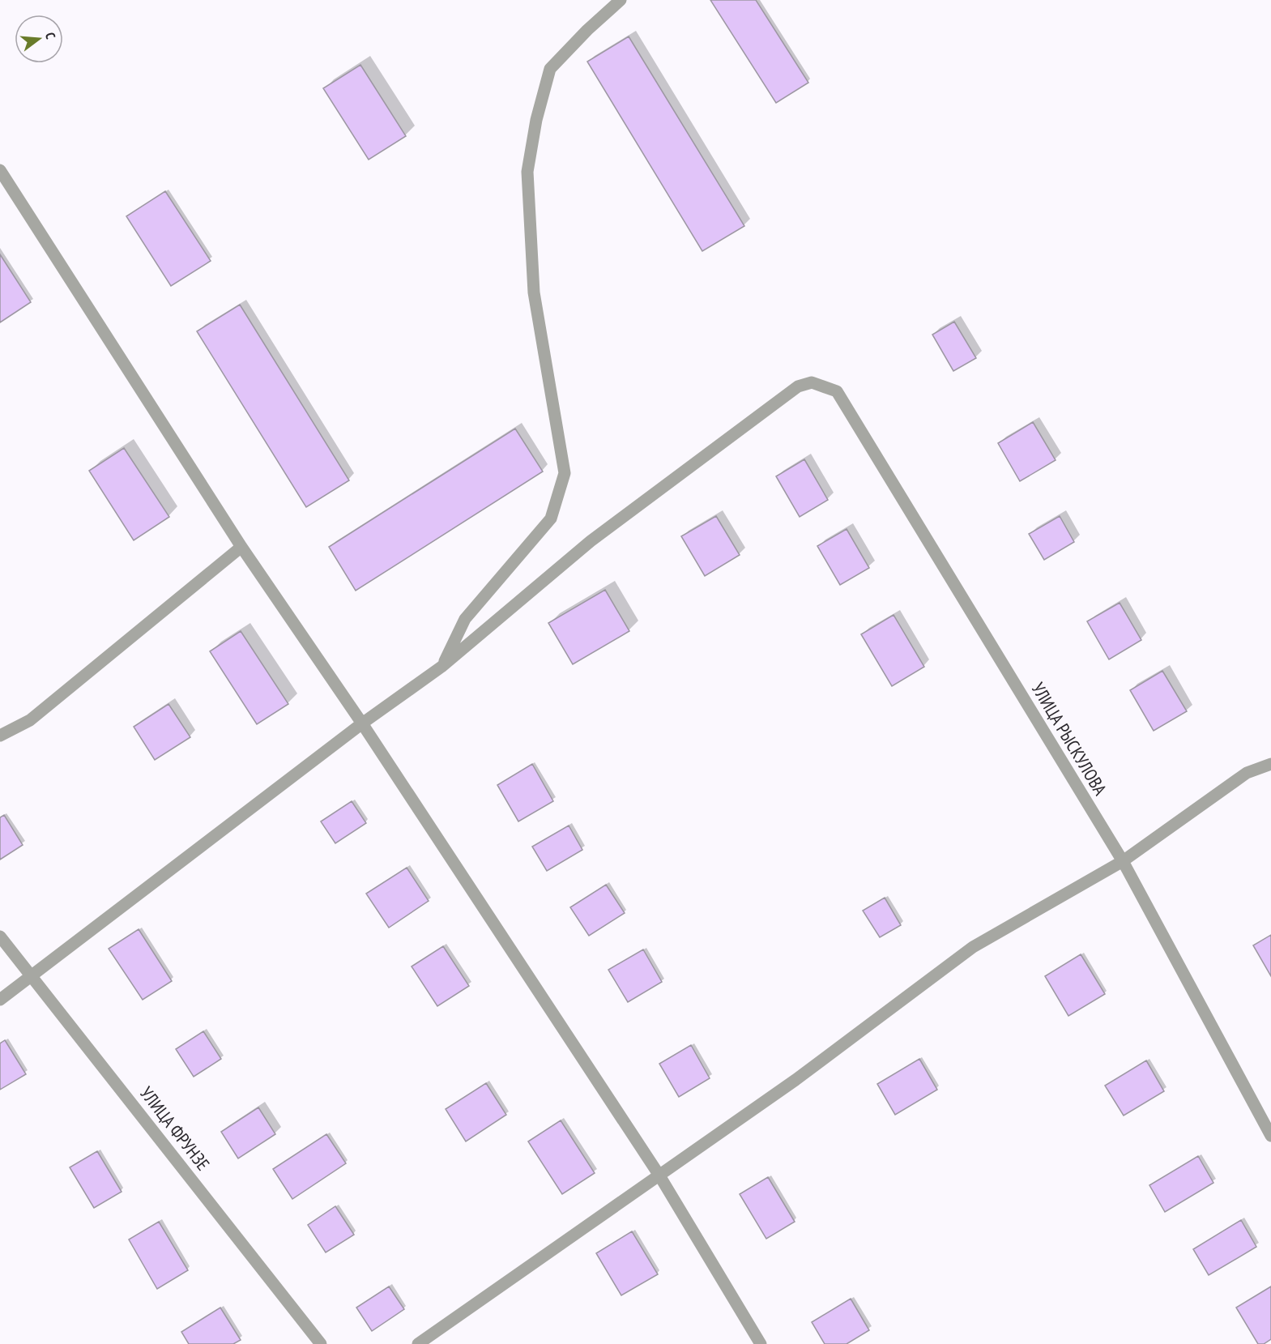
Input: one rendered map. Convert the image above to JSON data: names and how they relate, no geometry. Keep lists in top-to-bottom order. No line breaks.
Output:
{"streets":{"street":["УЛИЦА РЫСКУЛОВА","УЛИЦА ФРУНЗЕ"]},"north":"right"}
